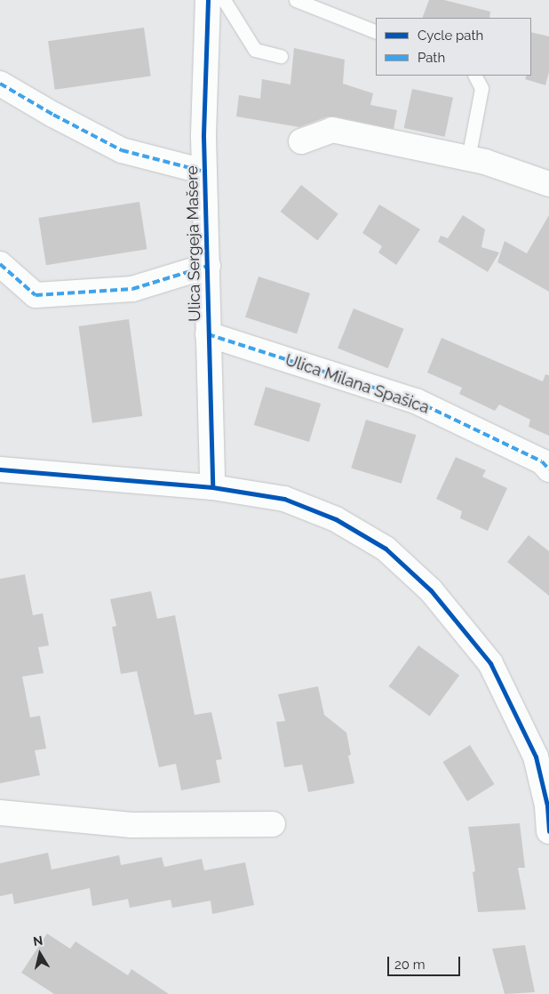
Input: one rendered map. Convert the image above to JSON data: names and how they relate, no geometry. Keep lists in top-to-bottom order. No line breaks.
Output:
{"streets":{"street":["Ulica Sergeja Mašere","Ulica Milana Spašica"]},"crossings":[["Ulica Sergeja Mašere","Ulica Milana Spašica"]],"legend":["Cycle path","Path"],"scale_bar":"20 m","north":"top"}
